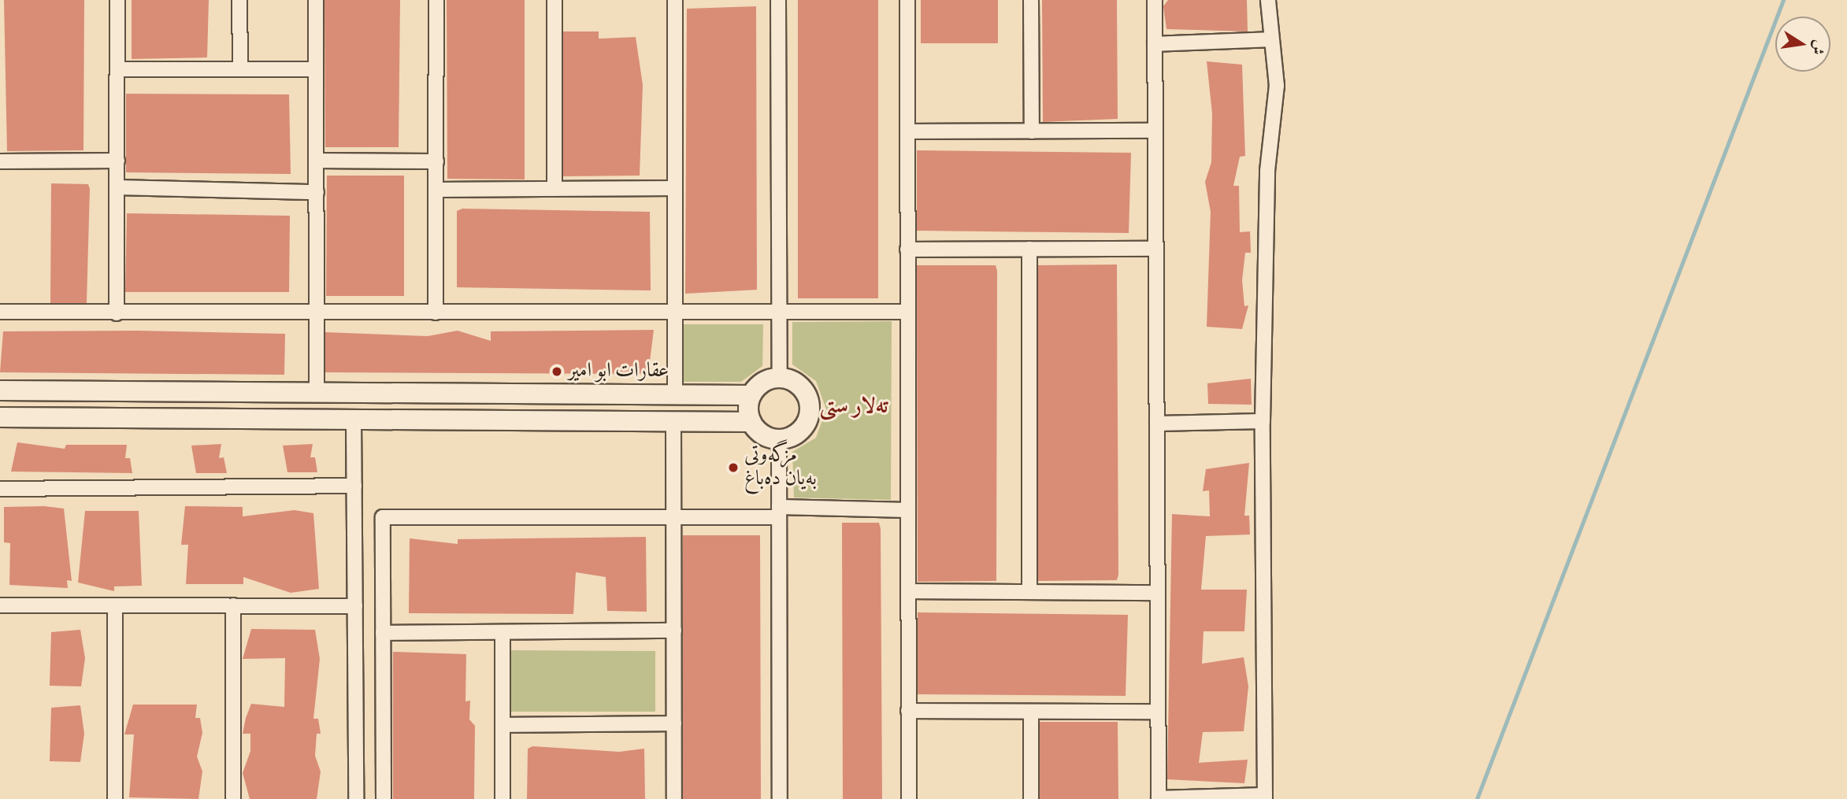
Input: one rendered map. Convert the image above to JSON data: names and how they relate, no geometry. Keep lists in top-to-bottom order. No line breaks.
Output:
{"districts":["ته‌لار ستی"],"places":["عقارات ابو امير","مزگەوتی بەیان دەباغ"],"north":"right"}
